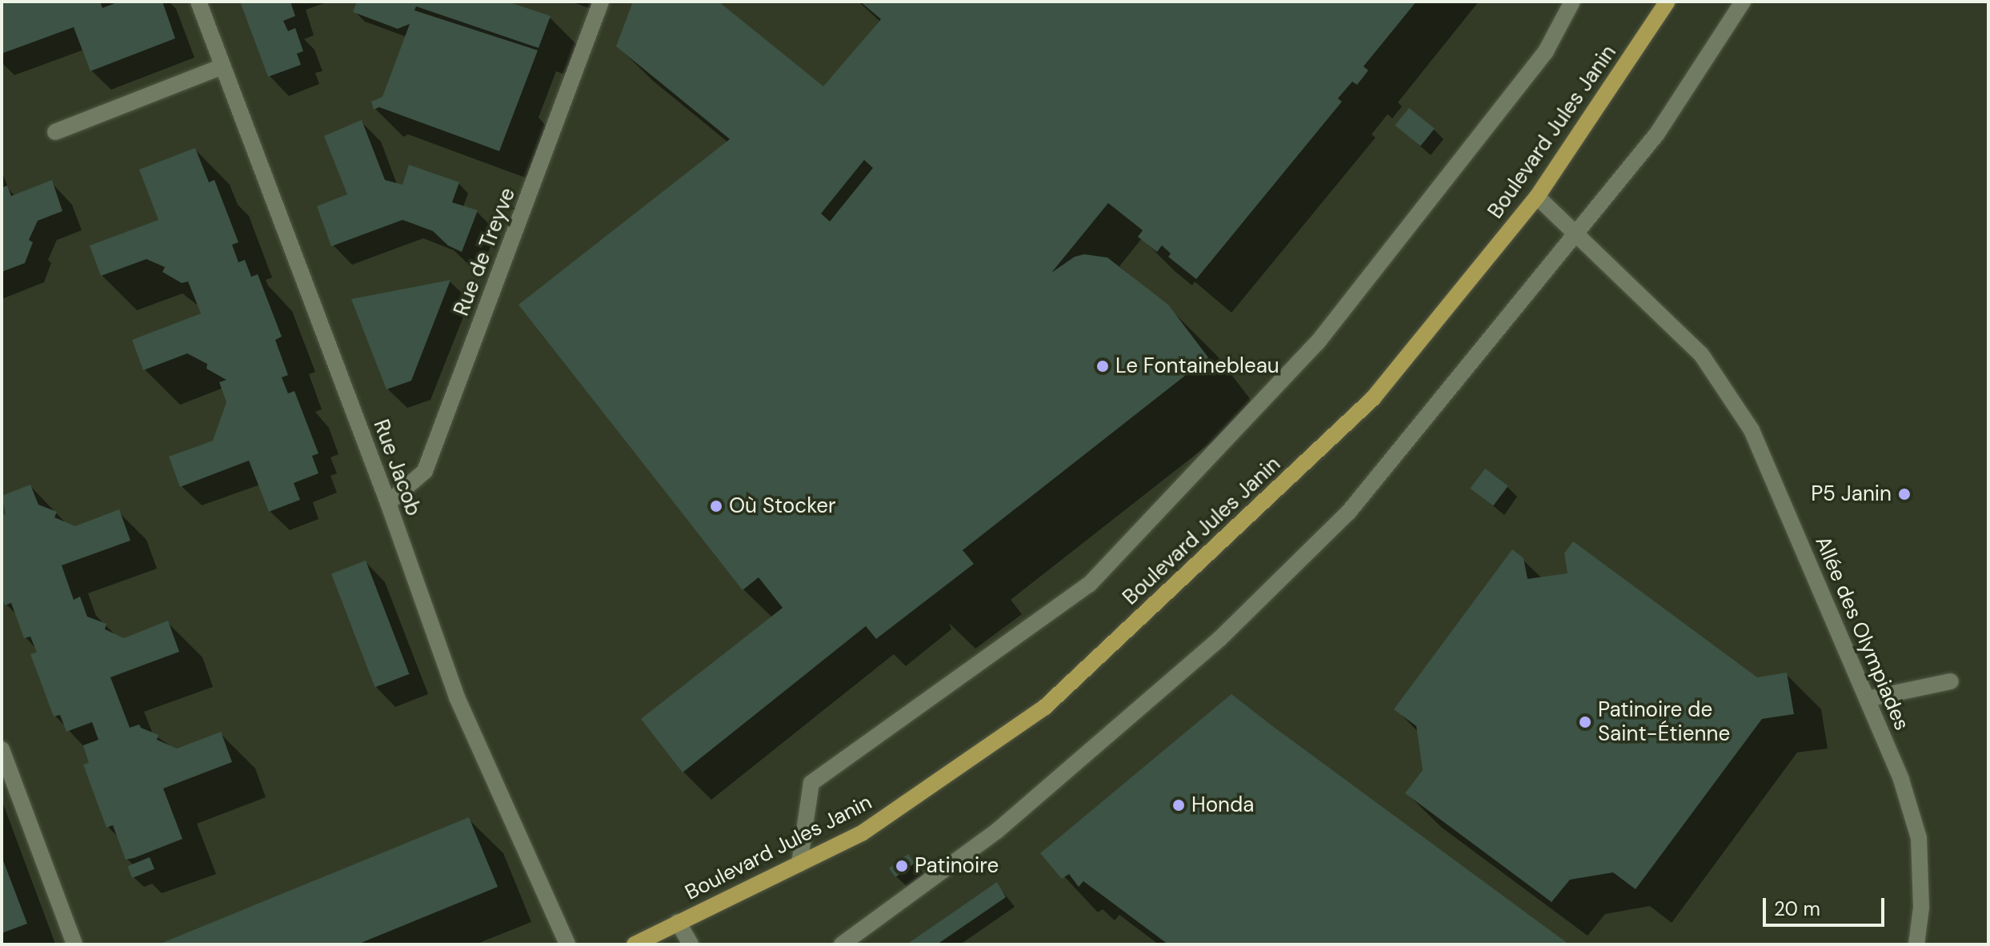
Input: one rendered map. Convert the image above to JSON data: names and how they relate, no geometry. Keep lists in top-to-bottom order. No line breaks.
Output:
{"streets":{"main road":["Boulevard Jules Janin"],"street":["Rue de Treyve","Rue Jacob","Allée des Olympiades"]},"crossings":[["Boulevard Jules Janin","Allée des Olympiades"],["Rue de Treyve","Rue Jacob"]],"places":["Le Fontainebleau","P5 Janin","Où Stocker","Patinoire de Saint-Étienne","Honda","Patinoire"],"scale_bar":"20 m"}
